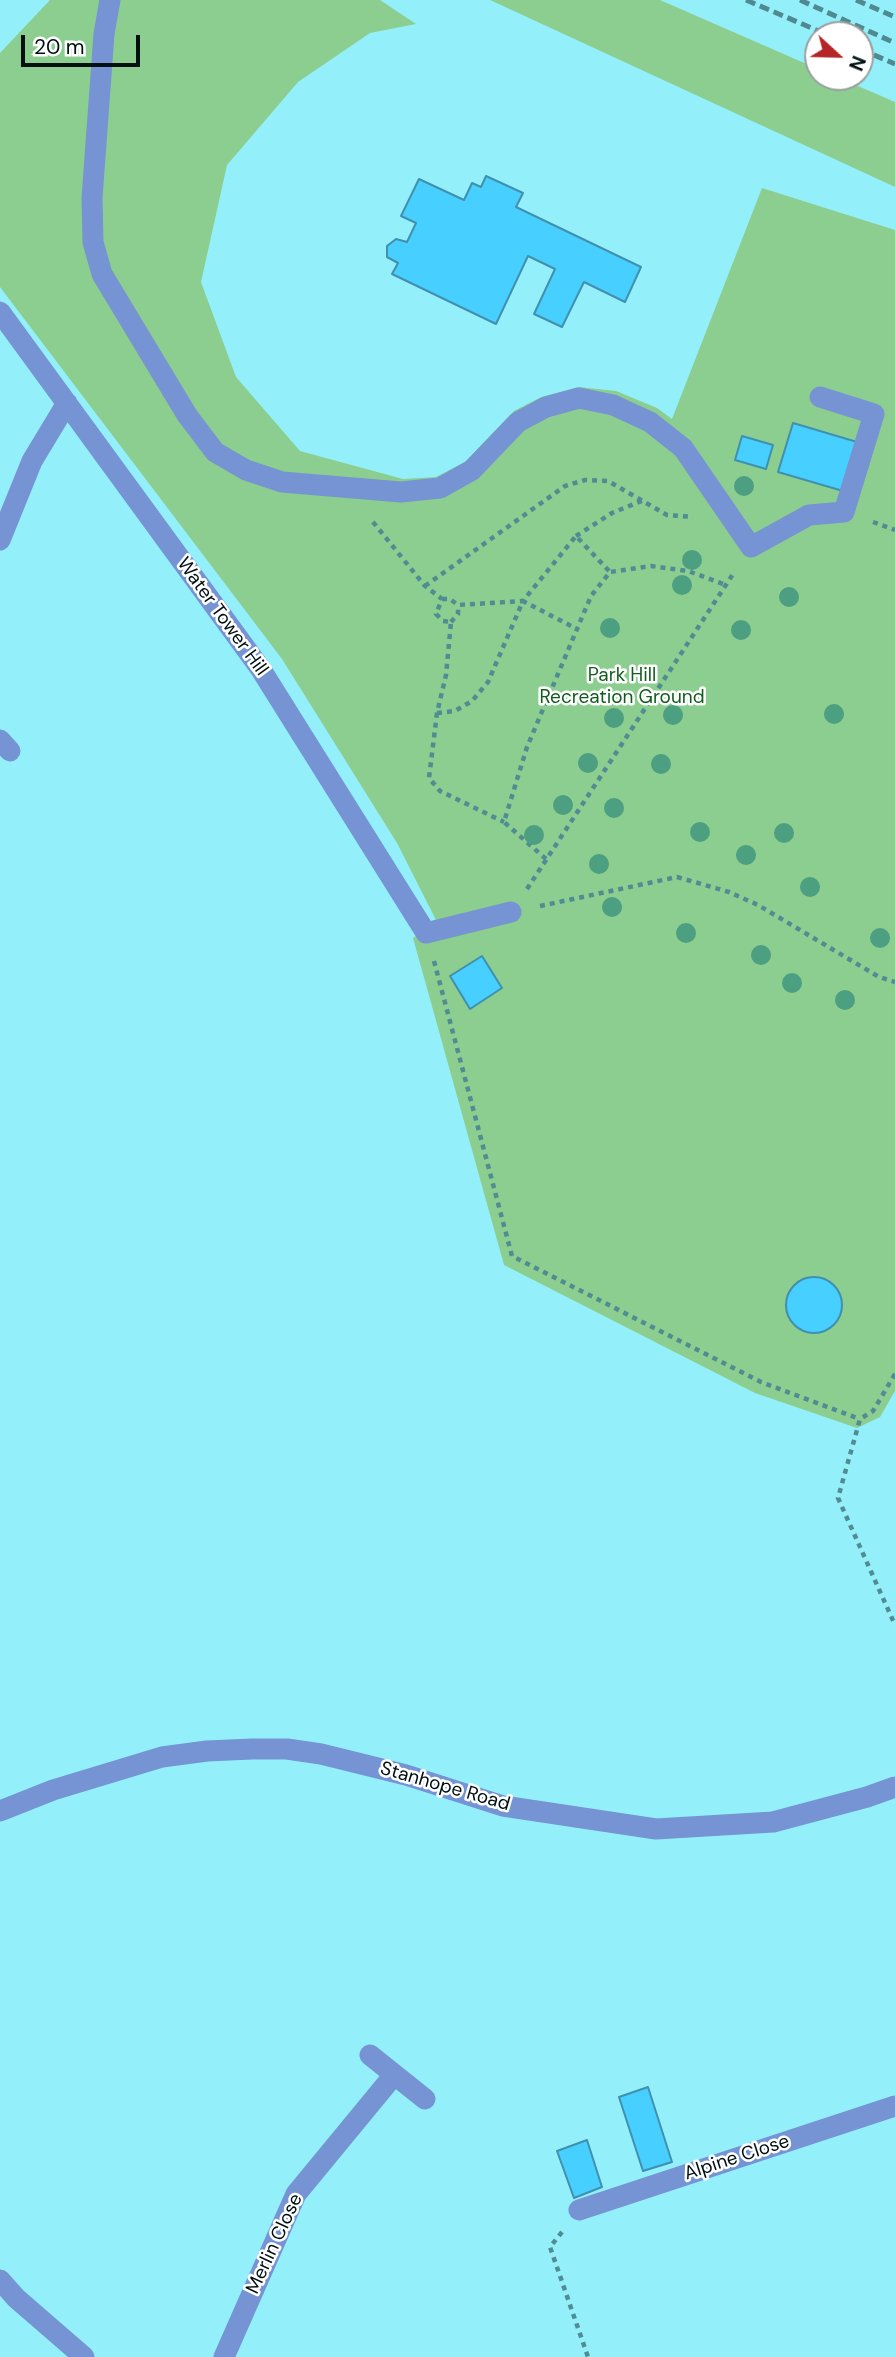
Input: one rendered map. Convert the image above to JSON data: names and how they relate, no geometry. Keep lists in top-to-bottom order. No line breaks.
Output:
{"streets":{"street":["Water Tower Hill","Stanhope Road","Alpine Close","Merlin Close"]},"parks":["Park Hill Recreation Ground"],"scale_bar":"20 m","north":"right"}
